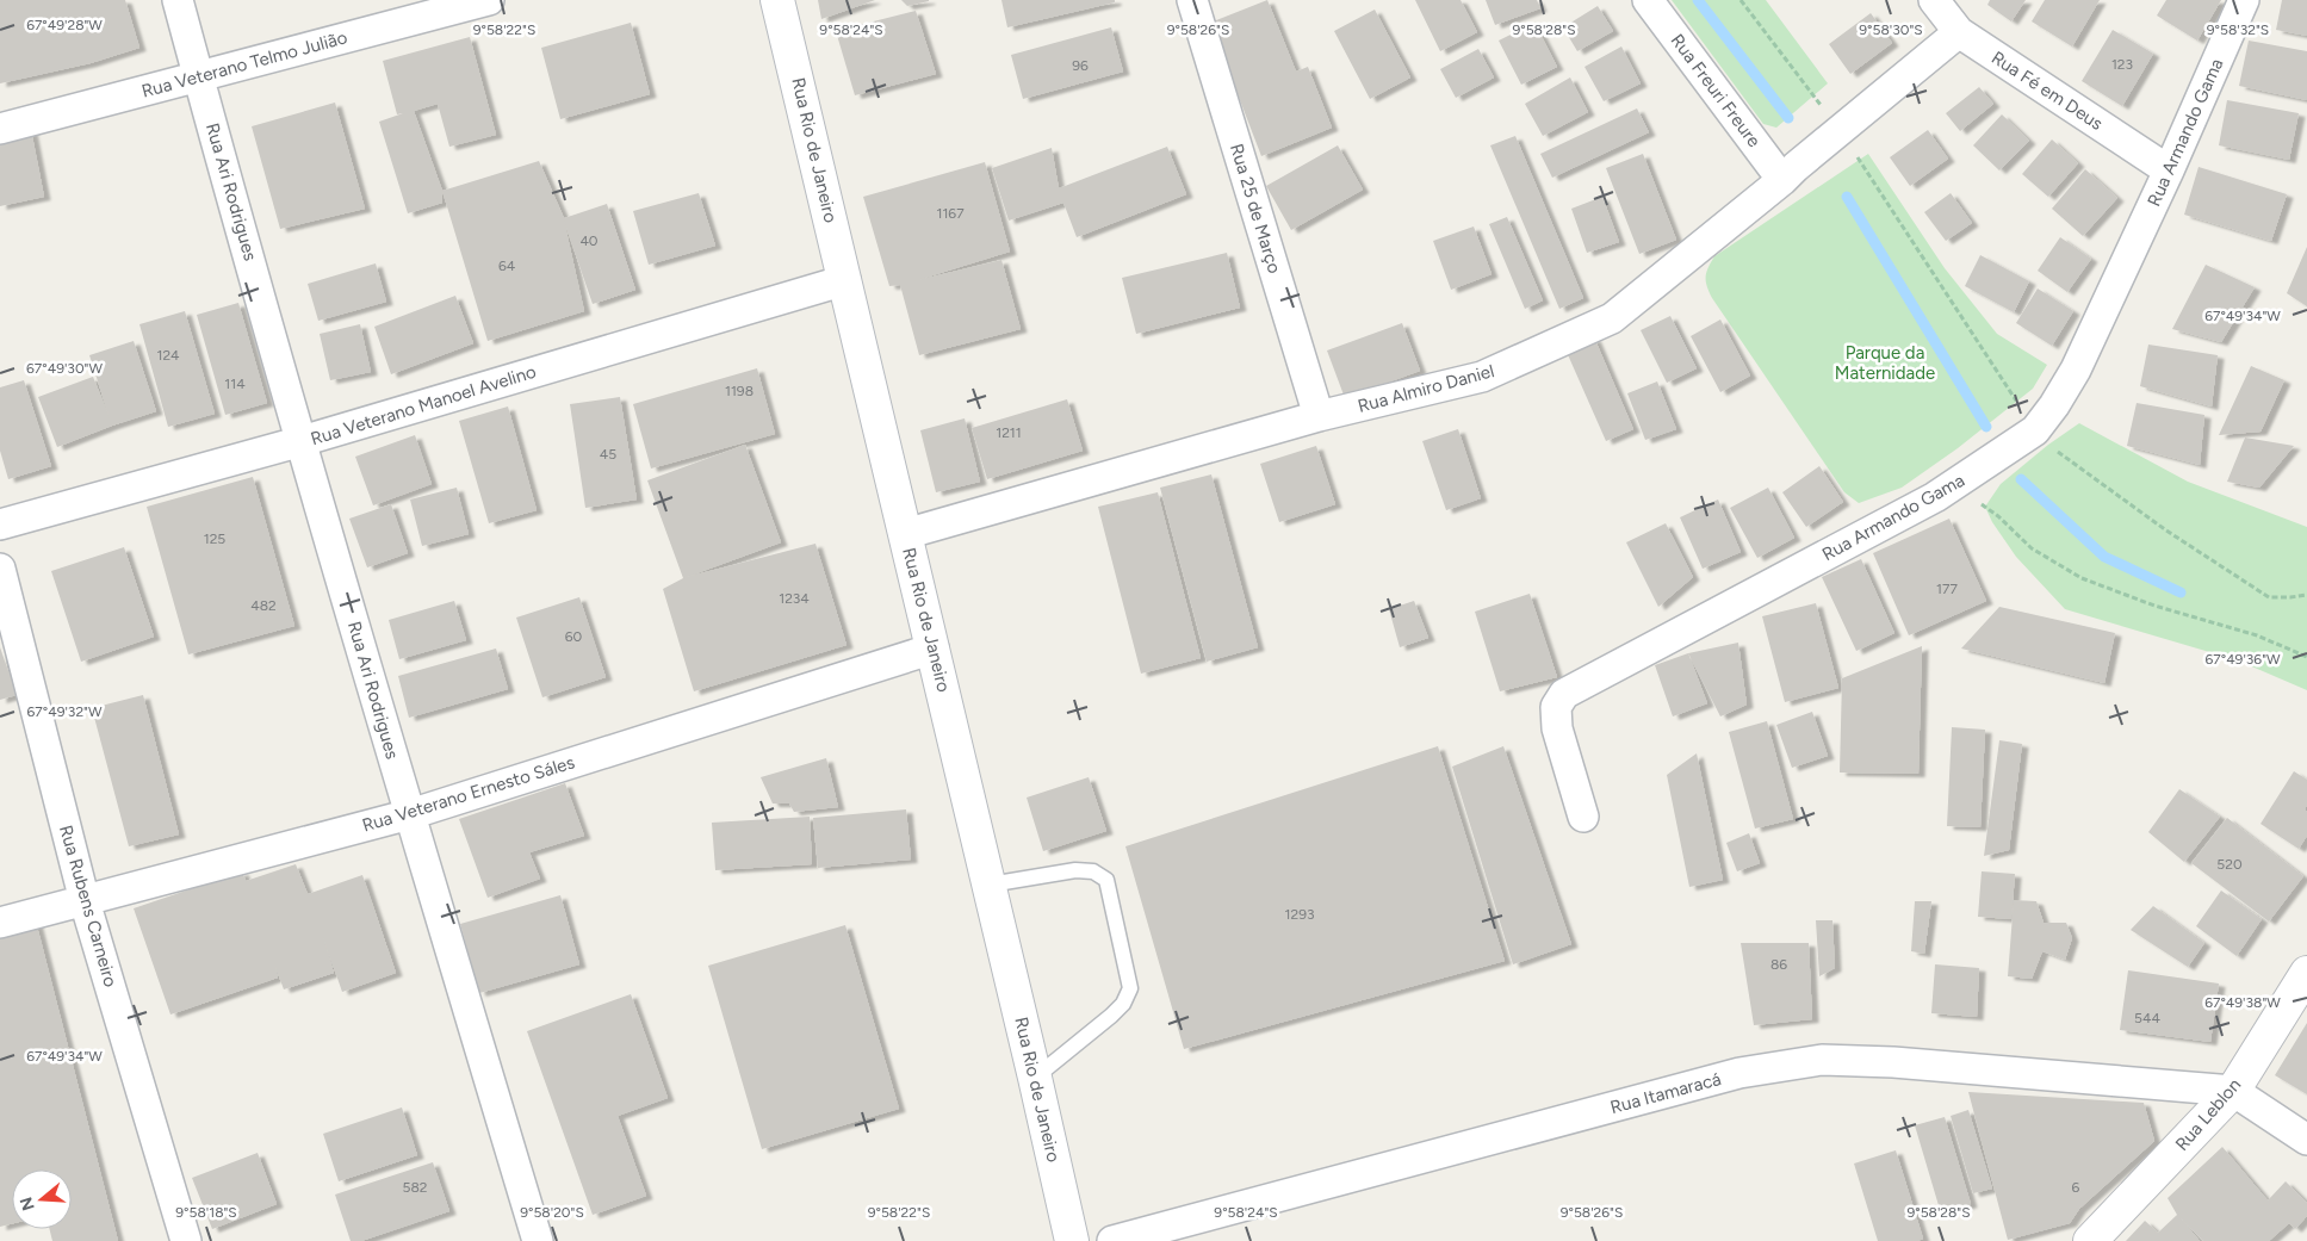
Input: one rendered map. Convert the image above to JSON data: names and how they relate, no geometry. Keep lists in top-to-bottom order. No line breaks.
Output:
{"streets":{"main road":["Rua Rio de Janeiro","Rua Leblon"],"street":["Rua Veterano Telmo Julião","Rua Freuri Freure","Rua Fé em Deus","Rua Armando Gama","Rua Ari Rodrigues","Rua 25 de Março","Rua Almiro Daniel","Rua Veterano Manoel Avelino","Rua Veterano Ernesto Sáles","Rua Rubens Carneiro","Rua Itamaracá"]},"crossings":[["Rua Veterano Telmo Julião","Rua Ari Rodrigues"],["Rua Freuri Freure","Rua Almiro Daniel"],["Rua Fé em Deus","Rua Armando Gama"],["Rua Fé em Deus","Rua Almiro Daniel"],["Rua Rio de Janeiro","Rua Almiro Daniel"],["Rua Rio de Janeiro","Rua Veterano Manoel Avelino"],["Rua Rio de Janeiro","Rua Veterano Ernesto Sáles"],["Rua Ari Rodrigues","Rua Veterano Manoel Avelino"],["Rua Ari Rodrigues","Rua Veterano Ernesto Sáles"],["Rua 25 de Março","Rua Almiro Daniel"],["Rua Veterano Ernesto Sáles","Rua Rubens Carneiro"],["Rua Itamaracá","Rua Leblon"]],"parks":["Parque da Maternidade"],"house_numbers":["123","96","1167","40","64","124","114","1198","1211","45","125","177","1234","482","60","520","1293","86","544","582","6"],"north":"left","coordinates":["67°49'28\"W","9°58'22\"S","9°58'24\"S","9°58'26\"S","9°58'28\"S","9°58'30\"S","9°58'32\"S","67°49'34\"W","67°49'30\"W","67°49'36\"W","67°49'32\"W","67°49'38\"W","9°58'18\"S","9°58'20\"S"]}
